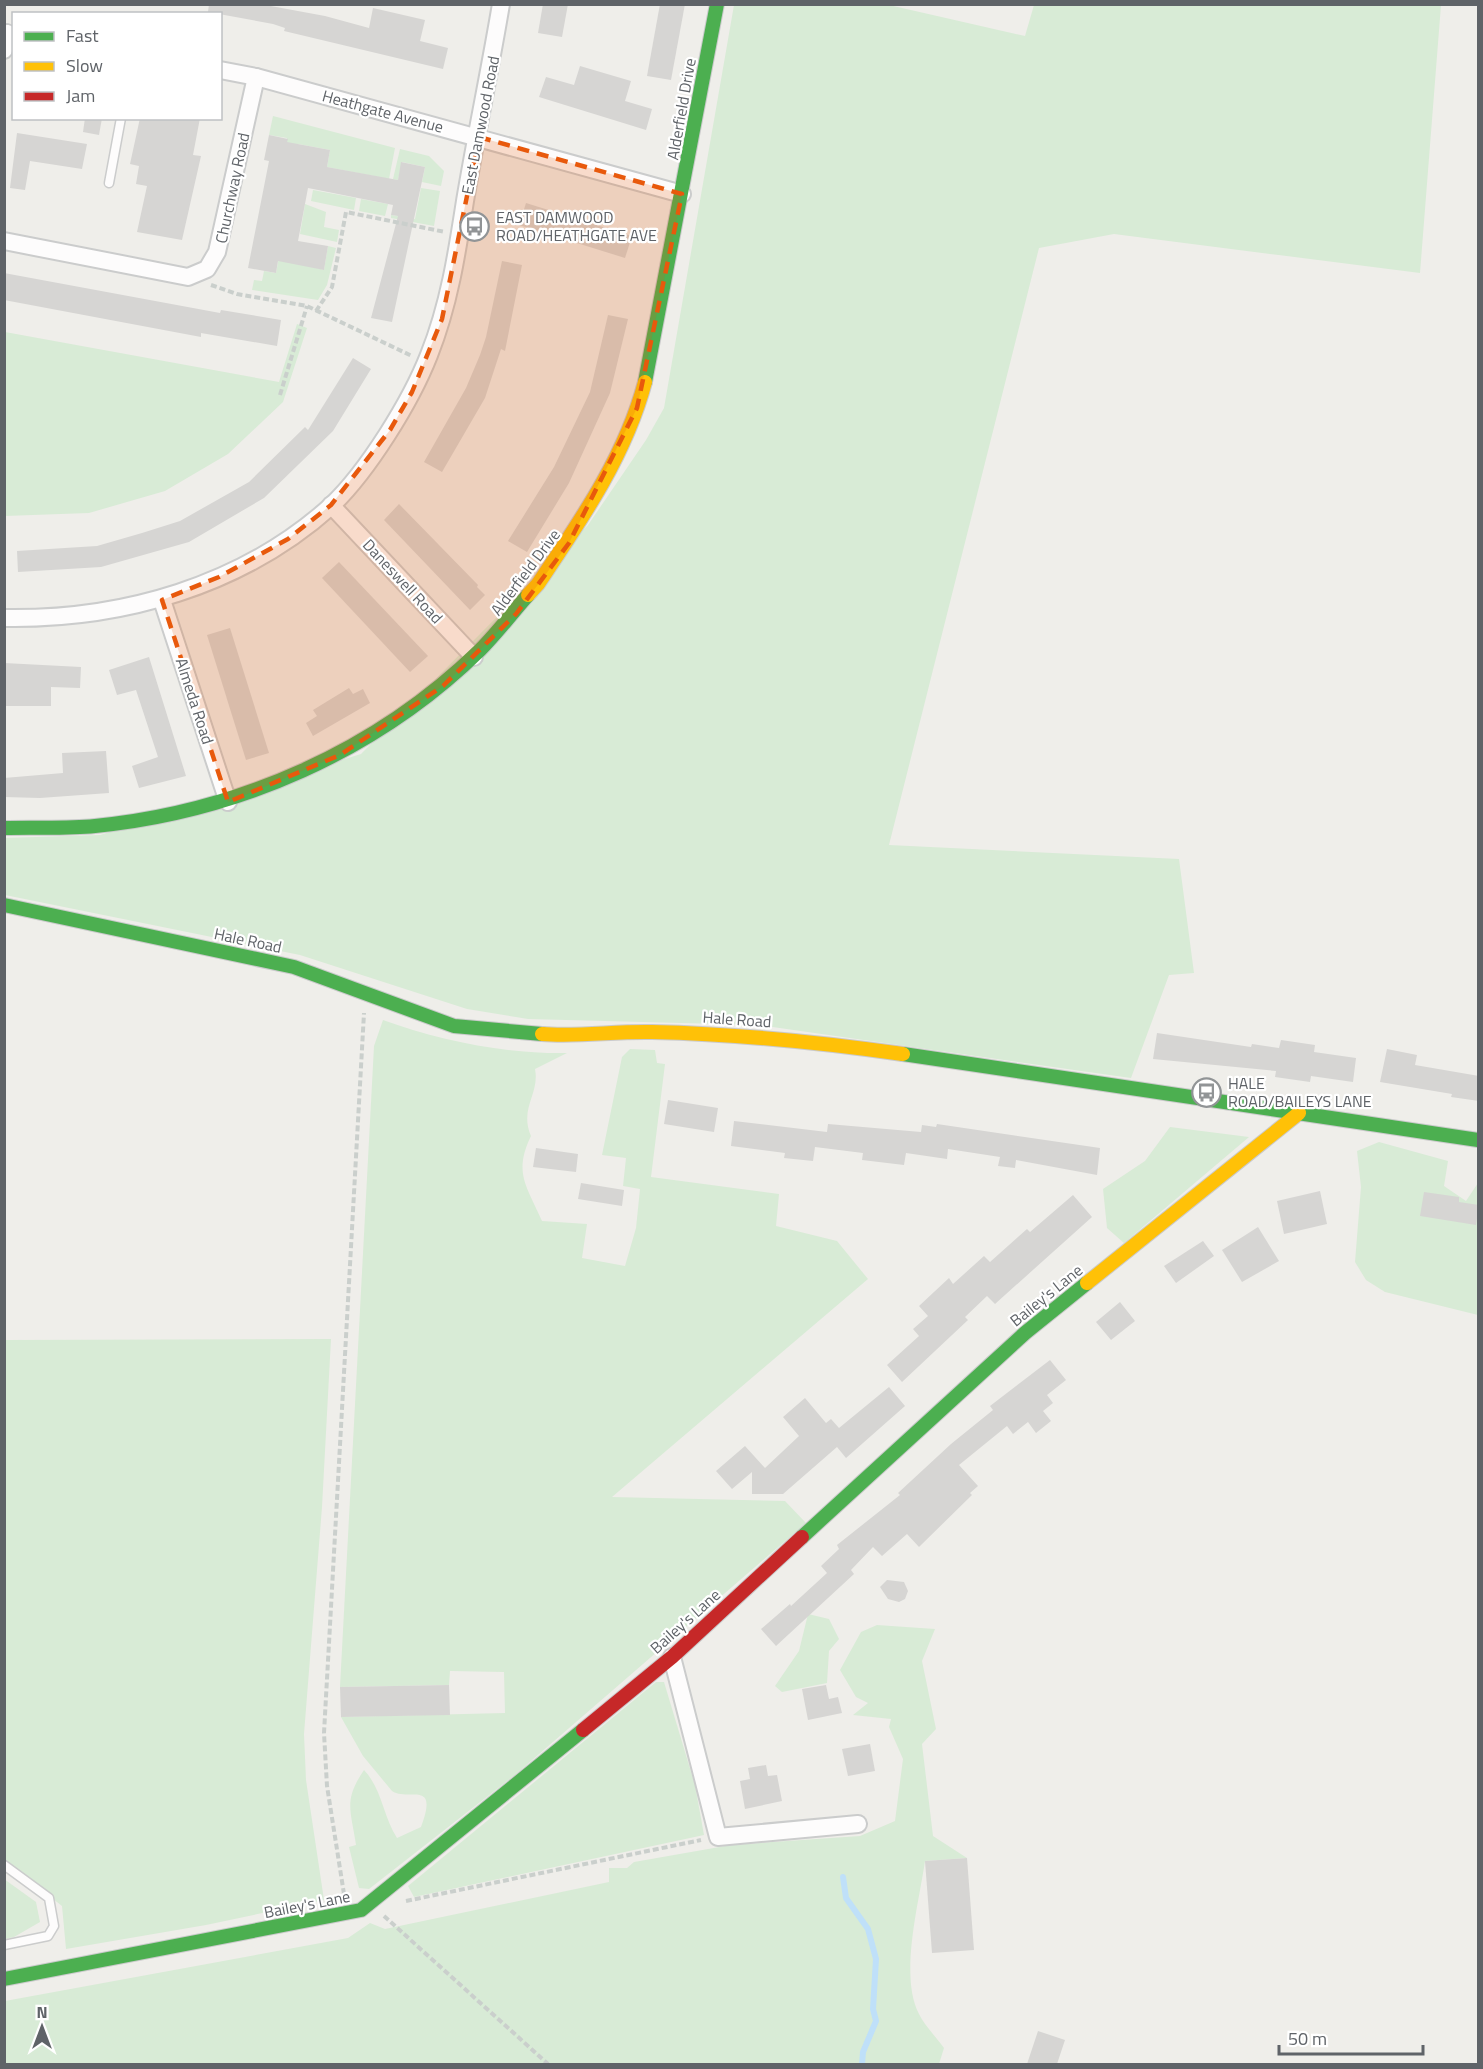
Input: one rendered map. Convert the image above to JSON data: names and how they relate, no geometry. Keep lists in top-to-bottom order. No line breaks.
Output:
{"streets":{"street":["Alderfield Drive","Heathgate Avenue","East Damwood Road","Churchway Road","Daneswell Road","Almeda Road","Hale Road","Bailey's Lane"]},"crossings":[["Alderfield Drive","Heathgate Avenue"],["Alderfield Drive","Daneswell Road"],["Alderfield Drive","Almeda Road"],["Heathgate Avenue","East Damwood Road"],["Heathgate Avenue","Churchway Road"],["East Damwood Road","Daneswell Road"],["East Damwood Road","Almeda Road"],["Hale Road","Bailey's Lane"]],"places":{"bus stop":["EAST DAMWOOD ROAD/HEATHGATE AVE","HALE ROAD/BAILEYS LANE"]},"legend":["Fast","Slow","Jam"],"scale_bar":"50 m","north":"top"}
